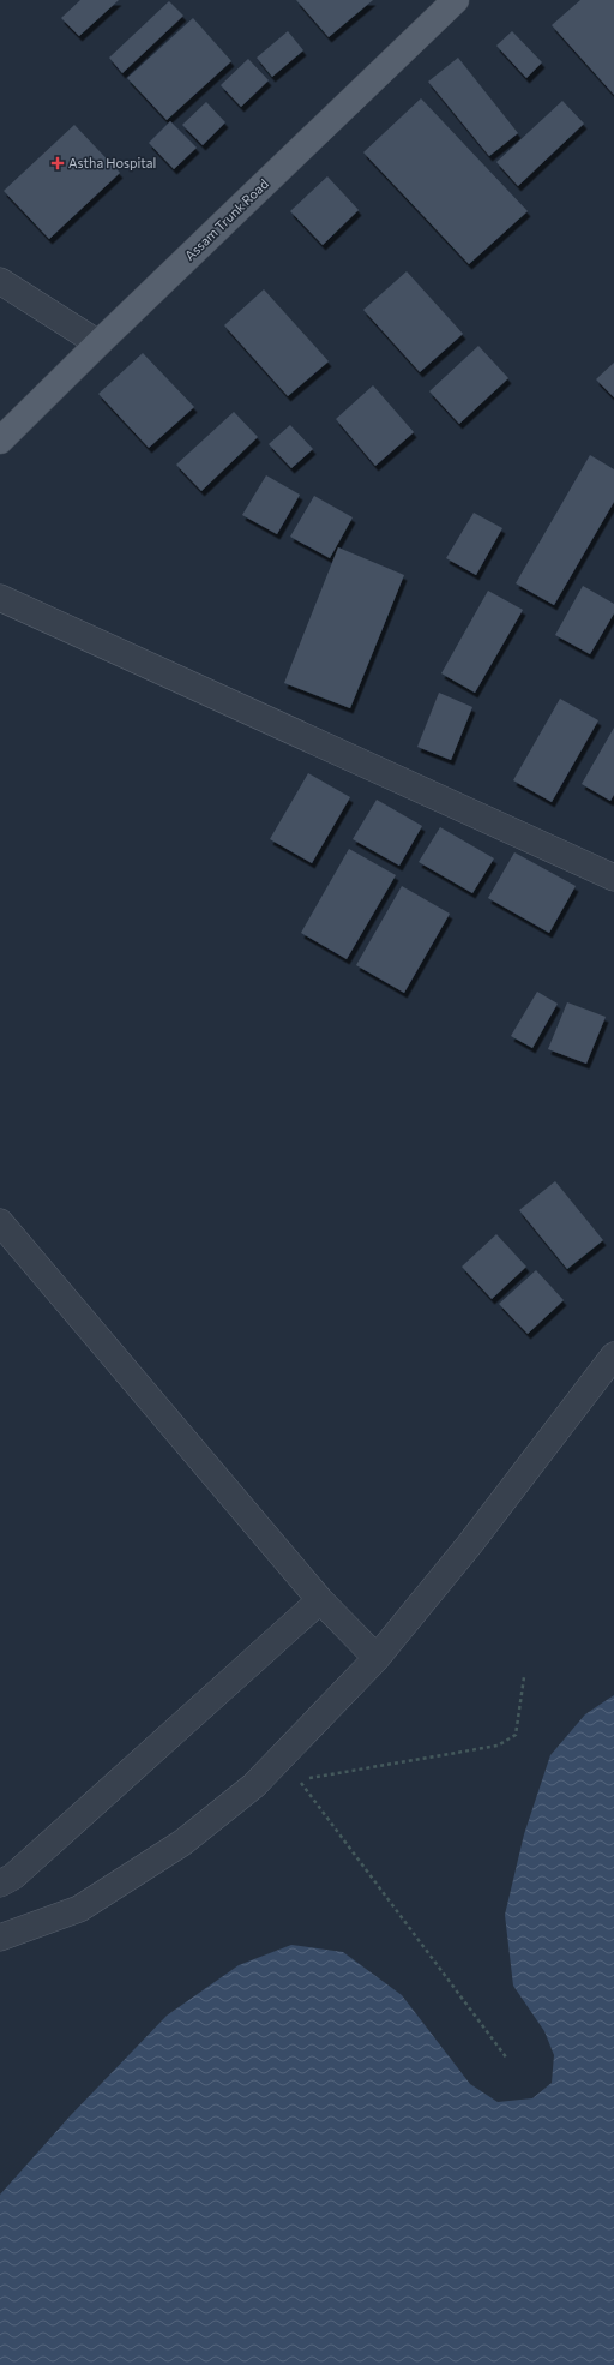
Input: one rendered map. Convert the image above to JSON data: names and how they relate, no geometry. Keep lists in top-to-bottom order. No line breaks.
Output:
{"streets":{"main road":["Assam Trunk Road"]},"places":{"health":["Astha Hospital"]}}
